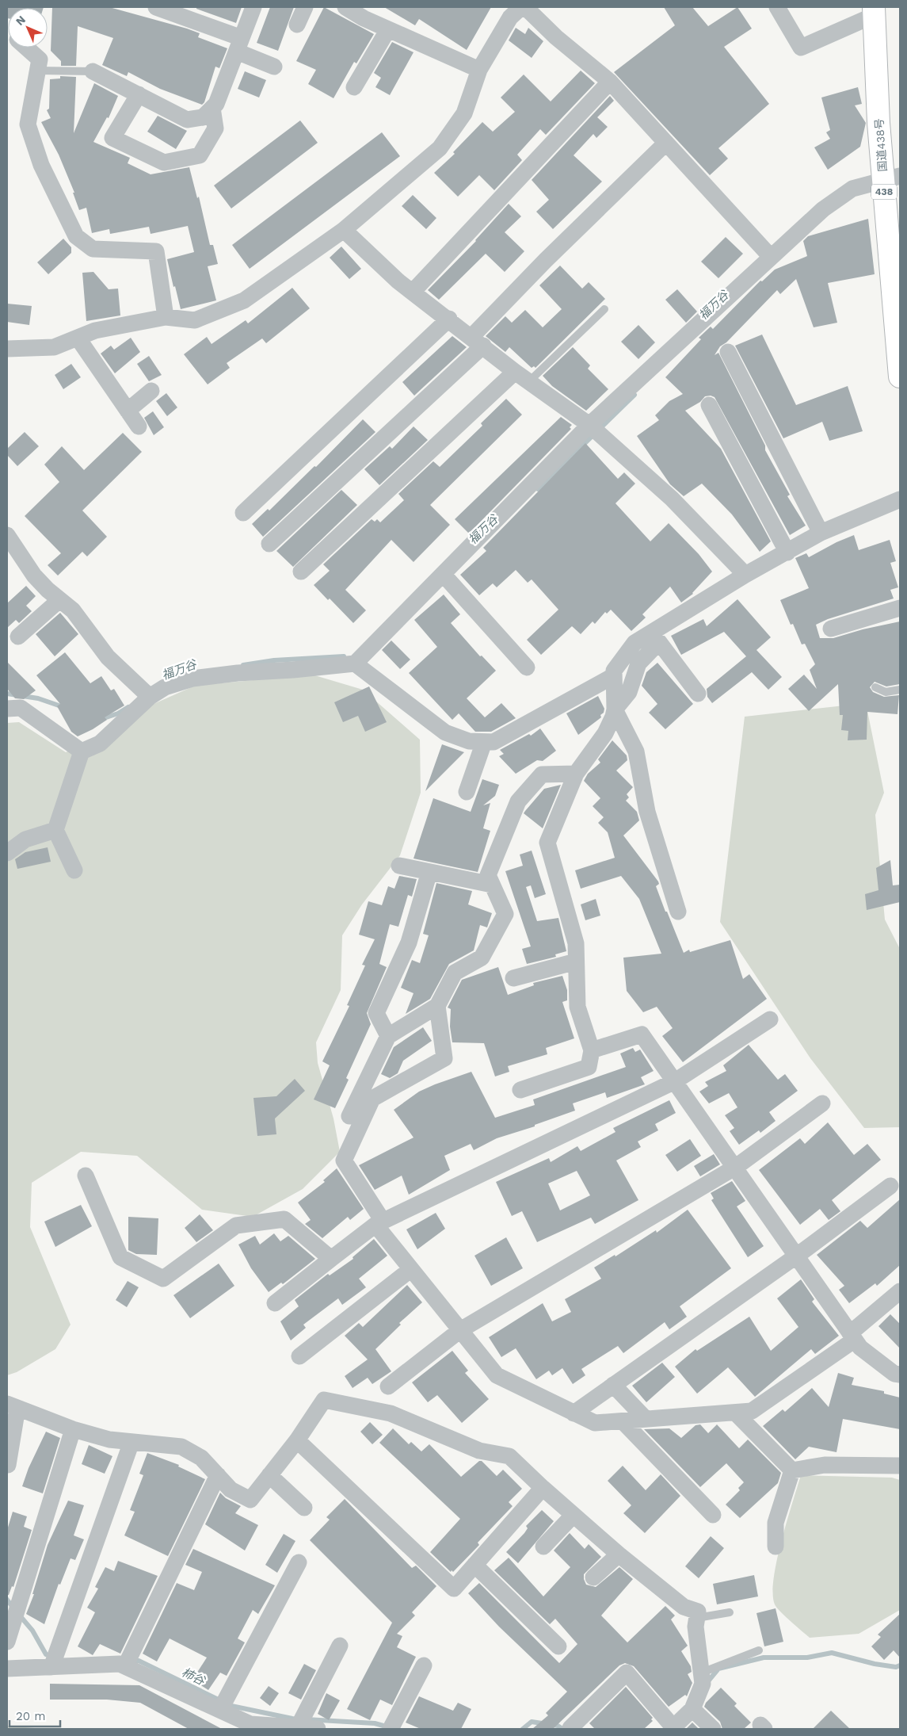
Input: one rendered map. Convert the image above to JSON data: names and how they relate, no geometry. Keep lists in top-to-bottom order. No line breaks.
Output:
{"streets":{"highway":["国道438号","438"]},"water":["福万谷","柿谷"],"scale_bar":"20 m","north":"top left"}
